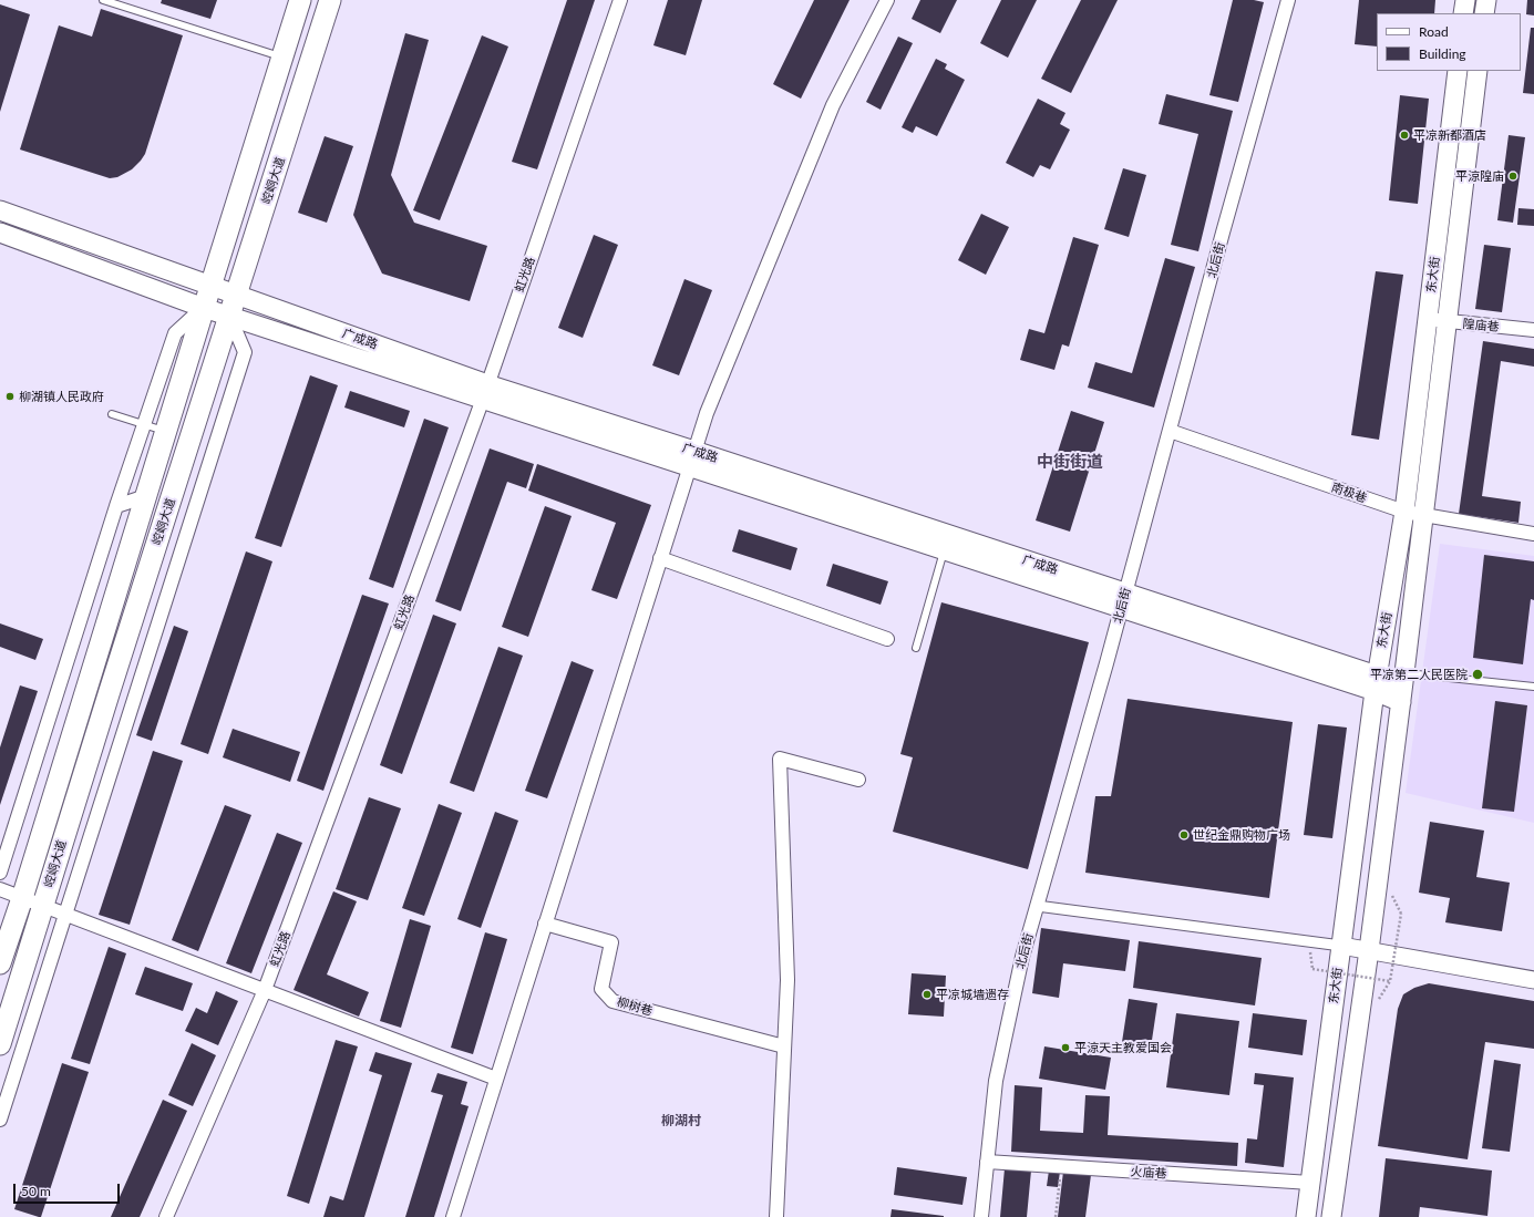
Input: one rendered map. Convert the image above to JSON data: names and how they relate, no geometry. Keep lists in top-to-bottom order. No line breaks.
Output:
{"streets":{"main road":["崆峒大道","东大街","广成路"],"street":["北后街","虹光路","隍庙巷","南极巷","柳树巷","火庙巷"]},"crossings":[["崆峒大道","广成路"],["北后街","广成路"],["北后街","南极巷"],["北后街","火庙巷"],["虹光路","广成路"],["东大街","隍庙巷"],["东大街","广成路"],["东大街","南极巷"],["东大街","火庙巷"]],"districts":["中街街道","柳湖村"],"places":["平凉新都酒店","平涼隍庙","柳湖镇人民政府","平凉第二人民医院","世纪金鼎购物广场","平凉城墙遗存","平涼天主教爱国会"],"legend":["Road","Building"],"scale_bar":"50 m"}
